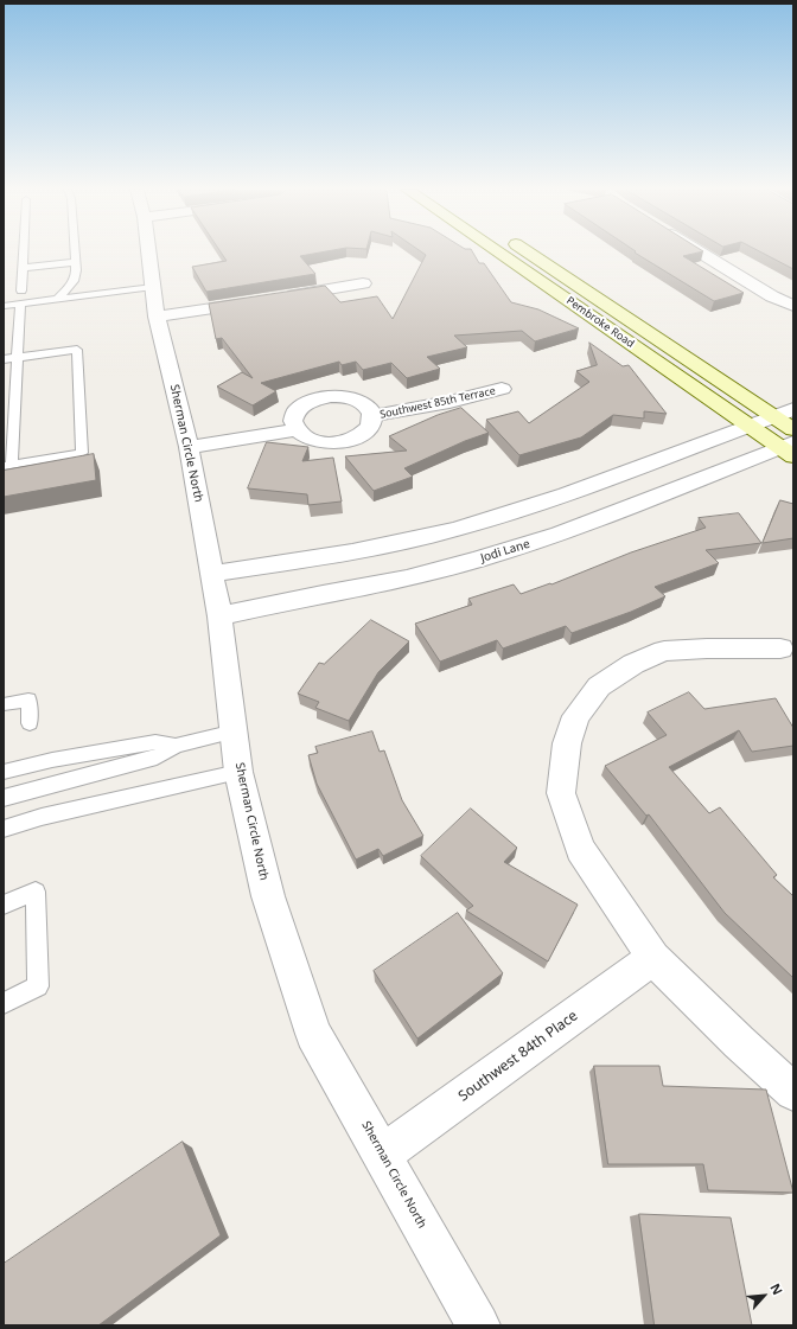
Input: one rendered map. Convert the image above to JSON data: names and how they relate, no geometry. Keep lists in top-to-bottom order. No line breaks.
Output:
{"streets":{"main road":["Pembroke Road"],"street":["Southwest 85th Terrace","Sherman Circle North","Jodi Lane","Southwest 84th Place"]},"crossings":[["Pembroke Road","Jodi Lane"],["Sherman Circle North","Jodi Lane"],["Sherman Circle North","Southwest 84th Place"]],"north":"top right"}
